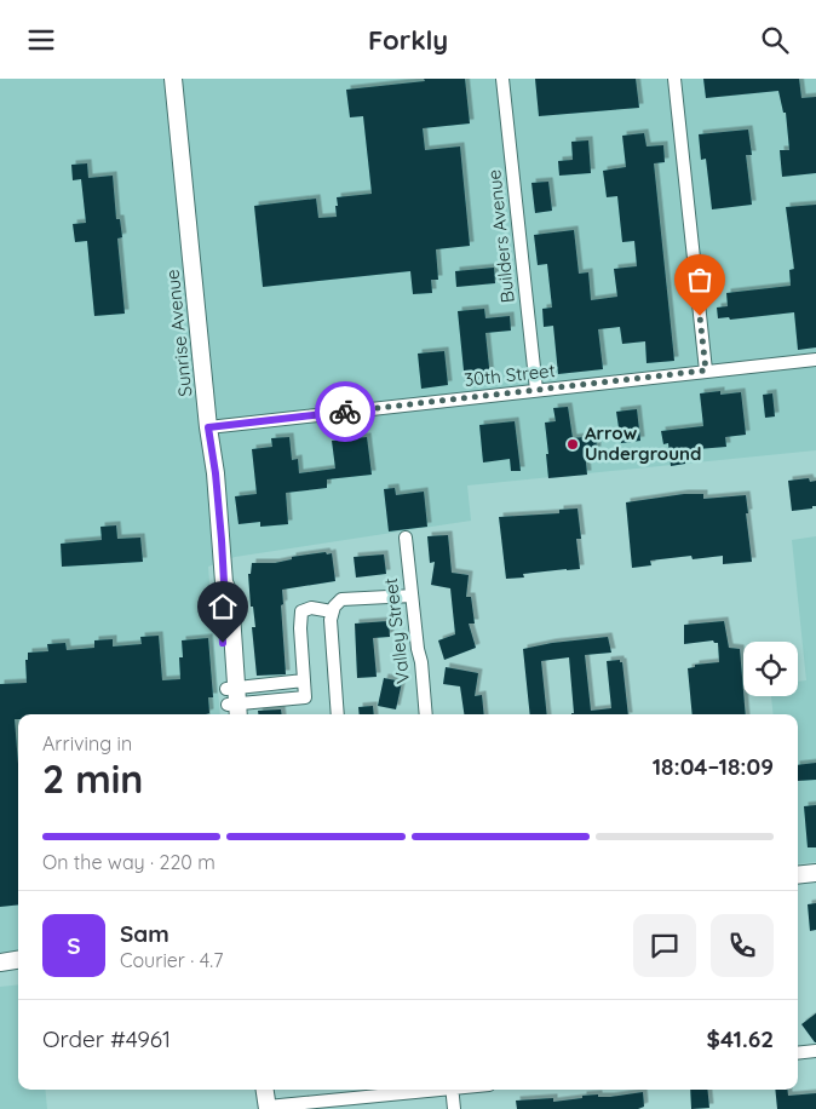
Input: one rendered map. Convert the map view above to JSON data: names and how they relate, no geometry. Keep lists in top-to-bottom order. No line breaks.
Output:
{"streets":{"street":["Builders Avenue","Sunrise Avenue","30th Street","Valley Street"]},"crossings":[["Builders Avenue","30th Street"],["Sunrise Avenue","30th Street"]],"places":["Arrow Underground"],"page":{"header":"Forkly","heading":["2 min","Arriving in","18:04–18:09"],"panel":["Sam","Courier · 4.7","Order #4961","$41.62"],"bar":"On the way · 220 m","round":"S"}}
